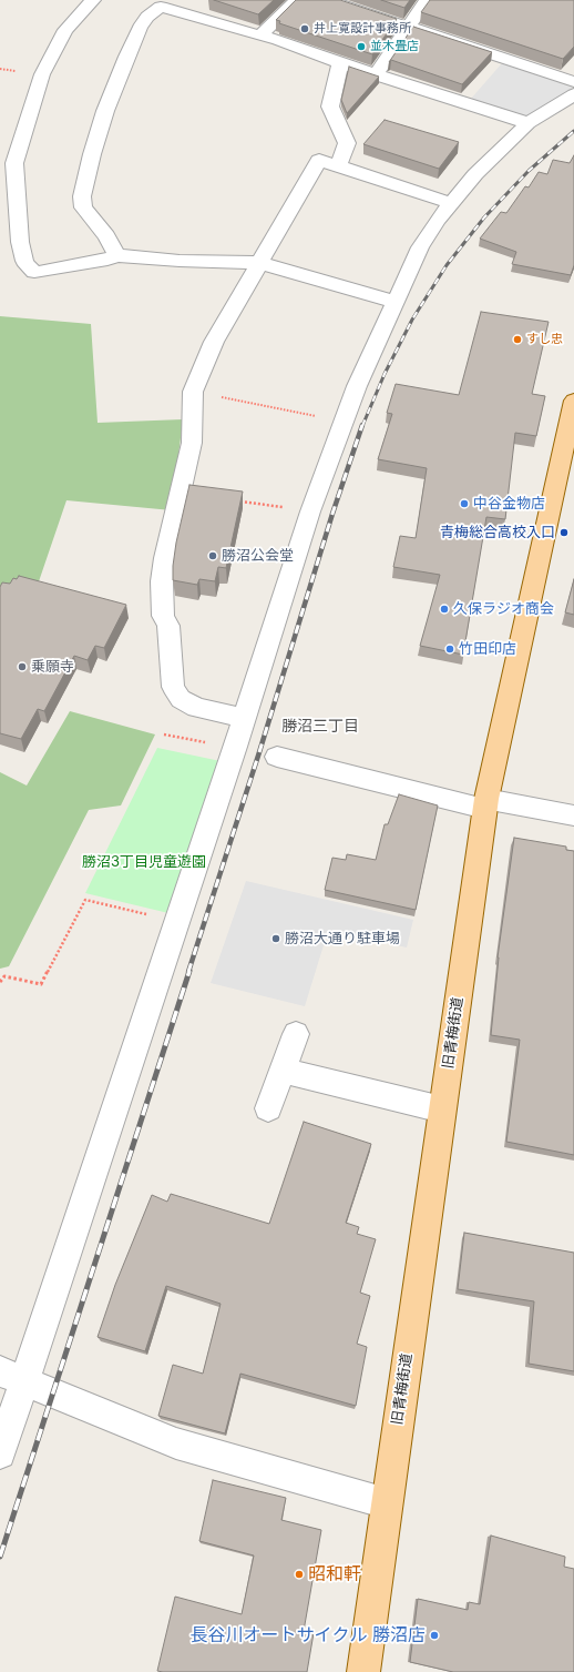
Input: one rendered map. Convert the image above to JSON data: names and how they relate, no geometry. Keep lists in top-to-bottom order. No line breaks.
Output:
{"streets":{"main road":["旧青梅街道"]},"districts":["勝沼三丁目"],"parks":["勝沼3丁目児童遊園"],"places":["井上寛設計事務所","並木畳店","すし忠","中谷金物店","青梅総合高校入口","勝沼公会堂","久保ラジオ商会","竹田印店","乗願寺","勝沼大通り駐車場","昭和軒","長谷川オートサイクル 勝沼店"]}
